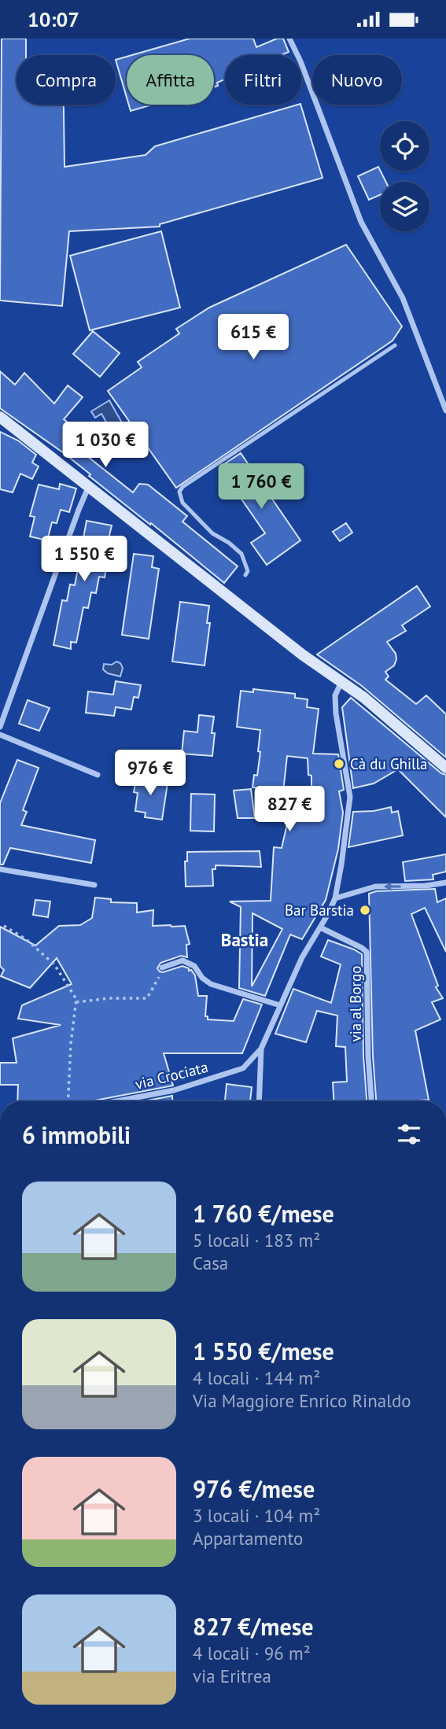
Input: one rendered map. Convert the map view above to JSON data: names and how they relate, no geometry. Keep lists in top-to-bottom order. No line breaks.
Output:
{"streets":{"street":["via al Borgo","via Crociata"]},"districts":["Bastia"],"places":["Cà du Ghilla","Bar Barstia"],"page":{"status":"10:07","chip":["Compra","Affitta","Filtri","Nuovo"],"price":["615 €","1 030 €","1 760 €","1 550 €","976 €","827 €"],"heading":"6 immobili","list":[{"name":"1 760 €/mese","note":"5 locali · 183 m² · Casa"},{"name":"1 550 €/mese","note":"4 locali · 144 m² · Via Maggiore Enrico Rinaldo"},{"name":"976 €/mese","note":"3 locali · 104 m² · Appartamento"},{"name":"827 €/mese","note":"4 locali · 96 m² · via Eritrea"}]}}
